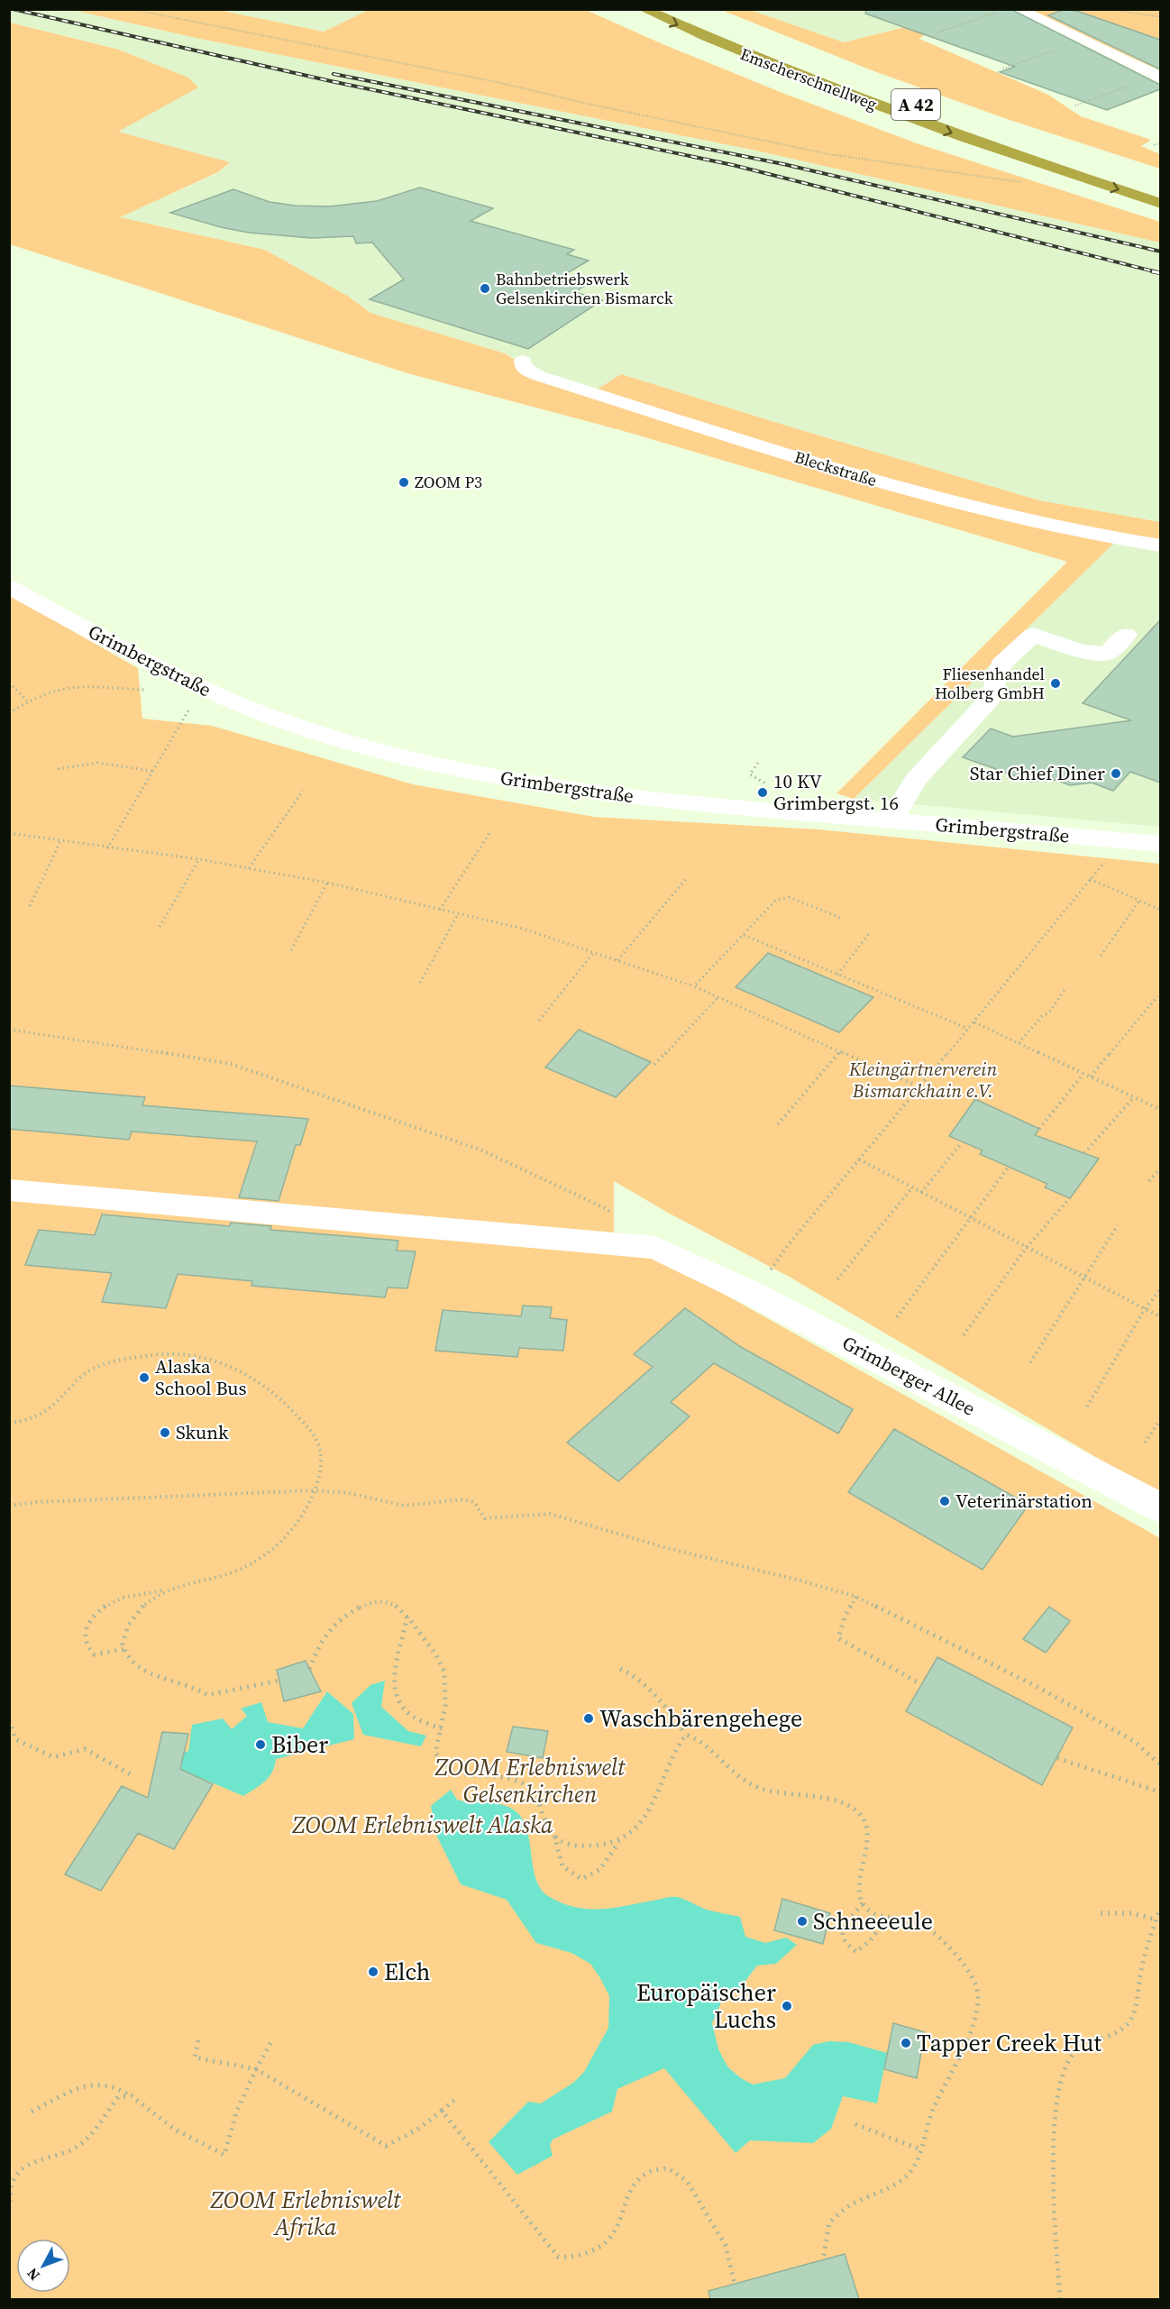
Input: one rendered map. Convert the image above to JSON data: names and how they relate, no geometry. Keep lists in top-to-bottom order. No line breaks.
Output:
{"streets":{"highway":["Emscherschnellweg","A 42"],"street":["Bleckstraße","Grimbergstraße","Grimberger Allee"]},"parks":["Kleingärtnerverein Bismarckhain e.V.","ZOOM Erlebniswelt Gelsenkirchen","ZOOM Erlebniswelt Alaska","ZOOM Erlebniswelt Afrika"],"places":["Bahnbetriebswerk Gelsenkirchen Bismarck","ZOOM P3","Fliesenhandel Holberg GmbH","Star Chief Diner","10 KV Grimbergst. 16","Alaska School Bus","Skunk","Veterinärstation","Waschbärengehege","Biber","Schneeeule","Elch","Europäischer Luchs","Tapper Creek Hut"],"north":"bottom left"}
